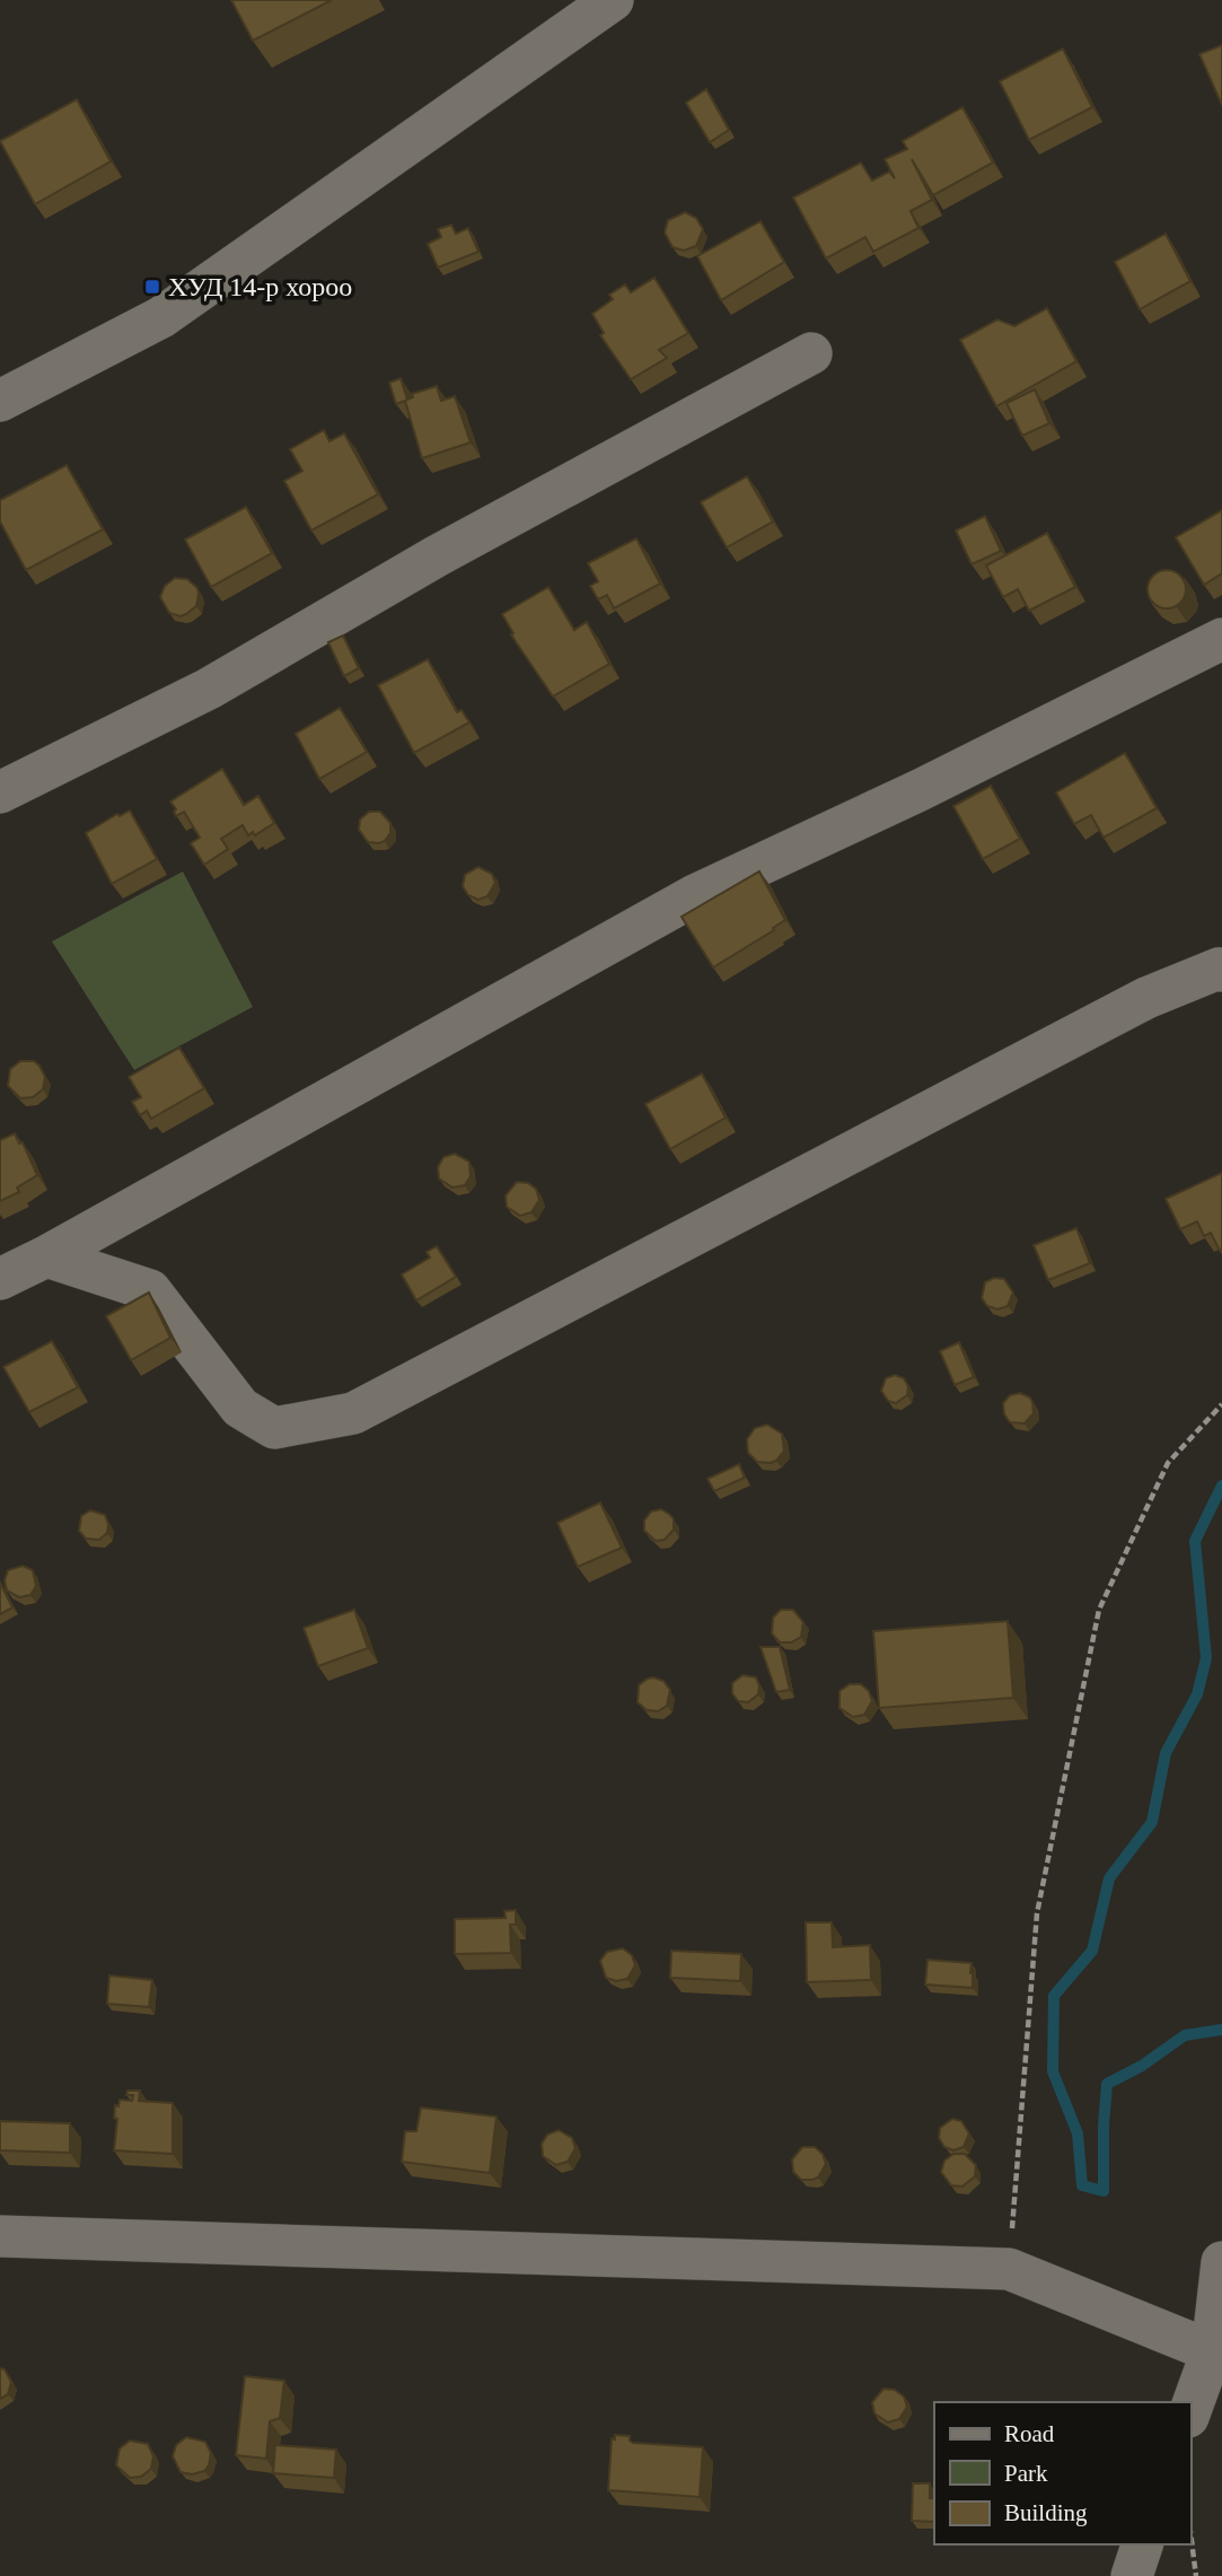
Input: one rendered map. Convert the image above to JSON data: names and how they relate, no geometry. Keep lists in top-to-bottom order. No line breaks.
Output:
{"places":{"transit":["ХУД 14-р хороо"]},"legend":["Road","Park","Building"]}
